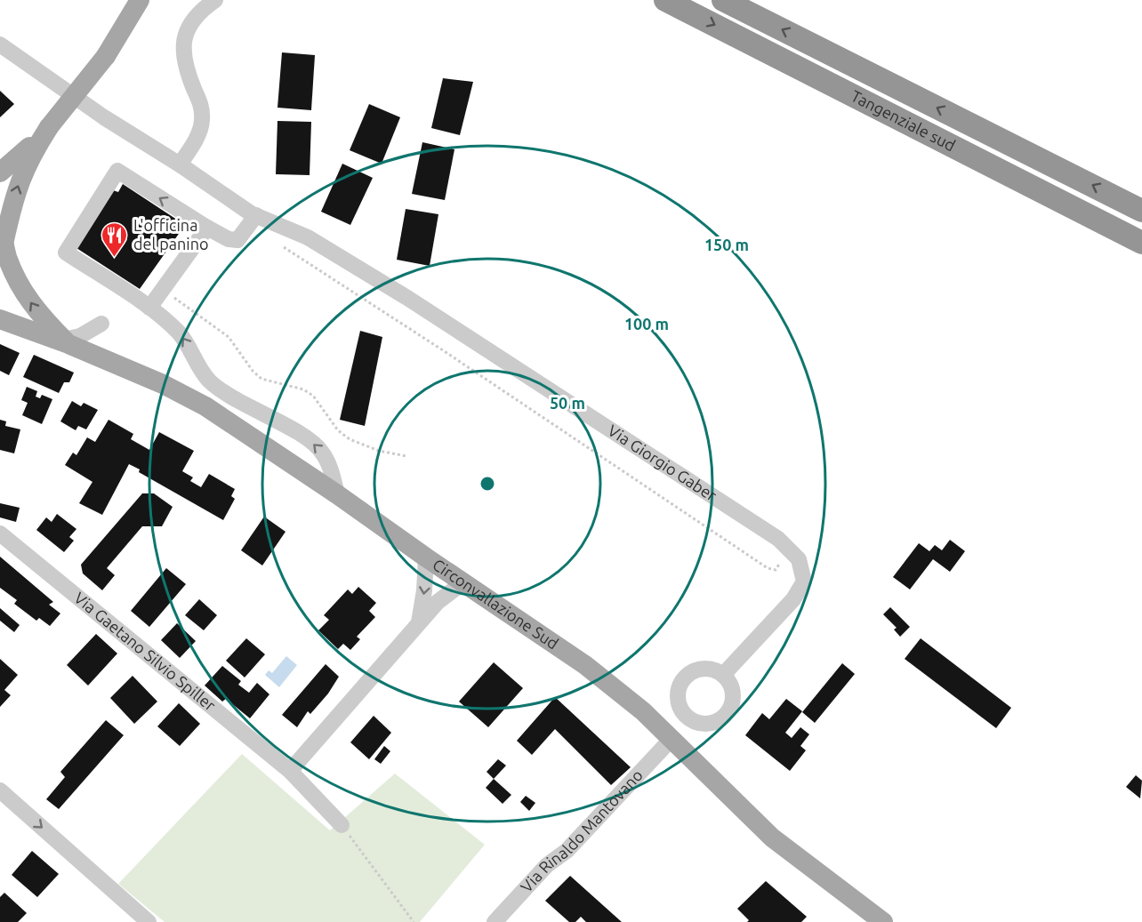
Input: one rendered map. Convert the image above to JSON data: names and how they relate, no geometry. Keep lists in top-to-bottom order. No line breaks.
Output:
{"streets":{"highway":["Tangenziale sud"],"main road":["Circonvallazione Sud"],"street":["Via Giorgio Gaber","Via Gaetano Silvio Spiller","Via Rinaldo Mantovano"]},"crossings":[["Circonvallazione Sud","Via Rinaldo Mantovano"]],"places":{"restaurant":["L'officina del panino"]},"rings":["150 m","100 m","50 m"]}
